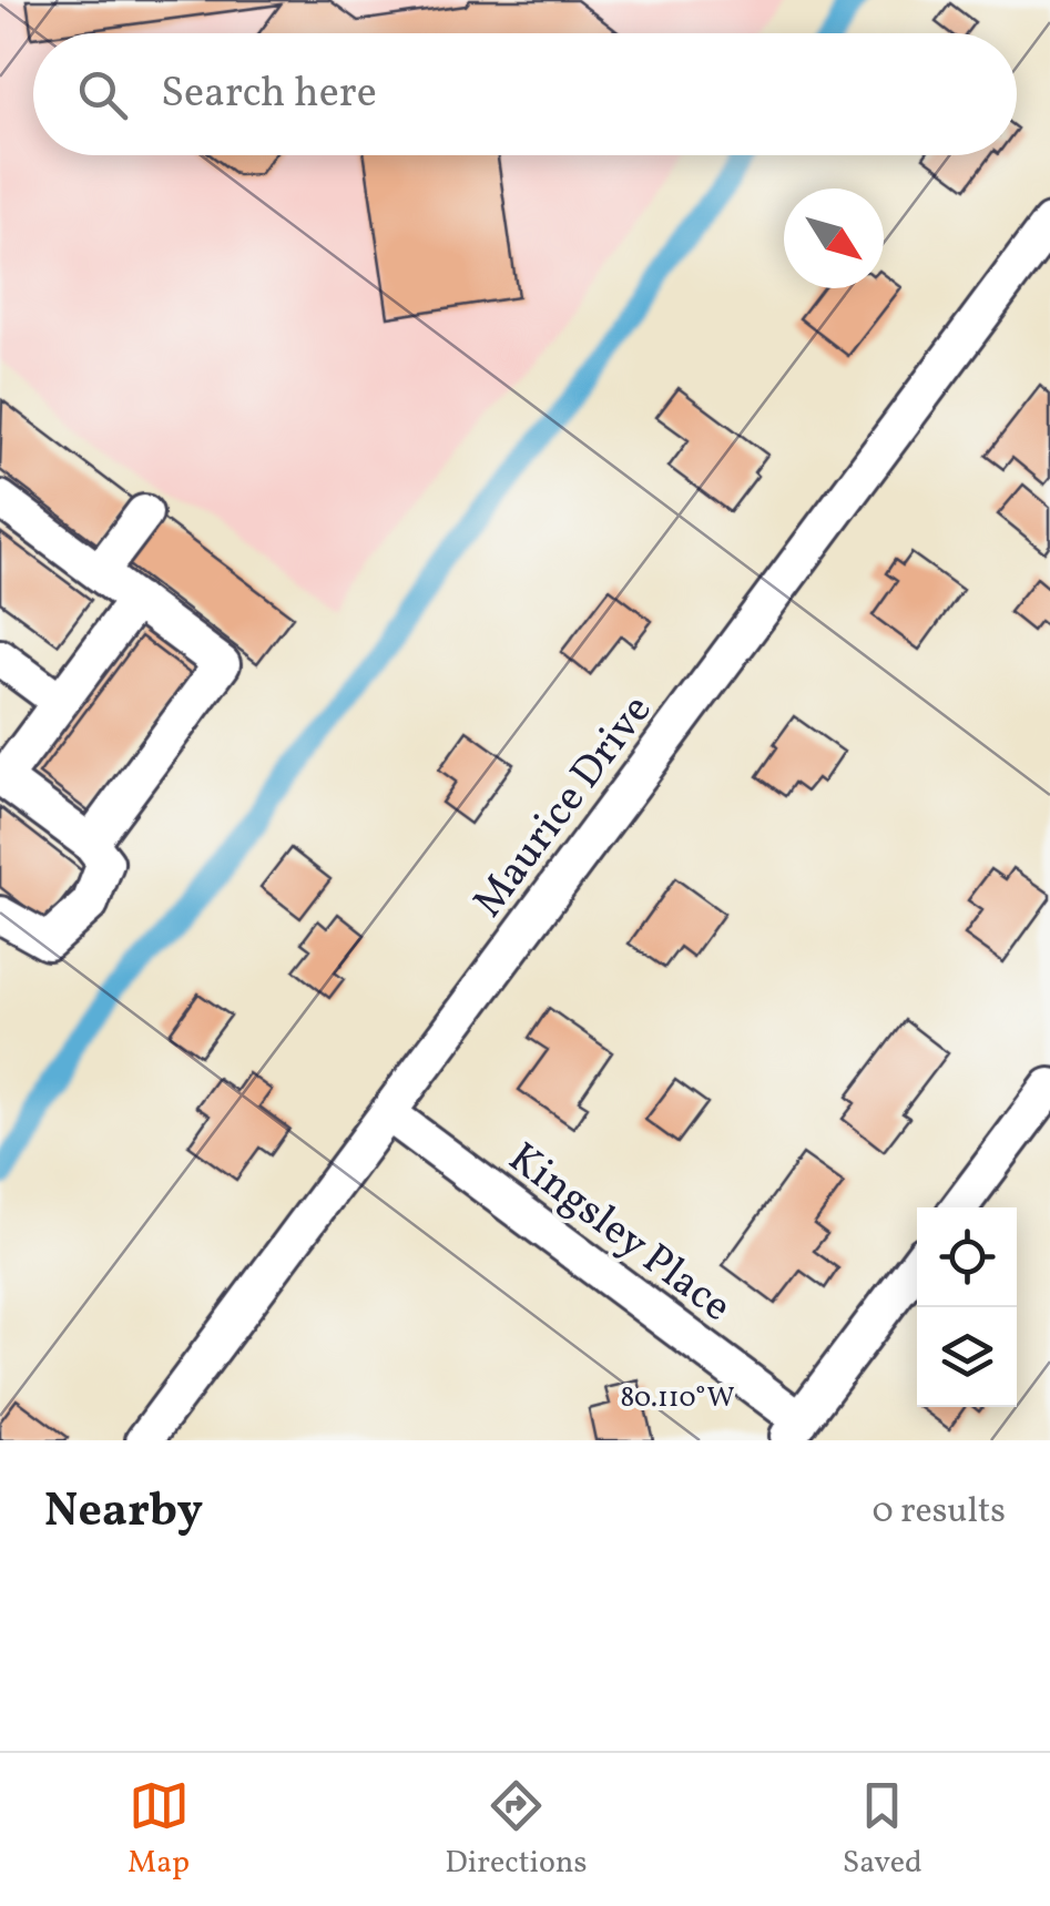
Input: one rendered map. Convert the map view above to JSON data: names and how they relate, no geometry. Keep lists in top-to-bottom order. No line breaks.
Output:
{"streets":{"street":["Maurice Drive","Kingsley Place"]},"crossings":[["Maurice Drive","Kingsley Place"]],"north":"bottom right","page":{"search":"Search here","heading":["Nearby","0 results"],"nav":["Map","Directions","Saved"]},"coordinates":["80.110°W"]}
